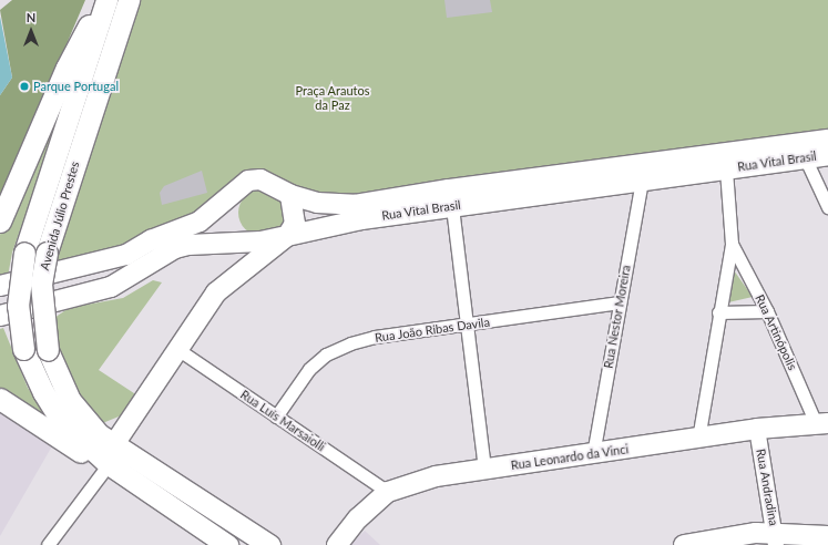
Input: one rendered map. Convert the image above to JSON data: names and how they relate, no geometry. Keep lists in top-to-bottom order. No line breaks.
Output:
{"streets":{"highway":["Avenida Júlio Prestes"],"main road":["Rua Vital Brasil","Rua Leonardo da Vinci"],"street":["Rua Nestor Moreira","Rua João Ribas Davila","Rua Artinópolis","Rua Luís Marsaiolli","Rua Andradina"]},"crossings":[["Rua Vital Brasil","Avenida Júlio Prestes"],["Rua Vital Brasil","Rua Nestor Moreira"],["Rua Vital Brasil","Rua Luís Marsaiolli"],["Rua Nestor Moreira","Rua João Ribas Davila"],["Rua Nestor Moreira","Rua Leonardo da Vinci"],["Rua João Ribas Davila","Rua Luís Marsaiolli"],["Rua Artinópolis","Rua Leonardo da Vinci"],["Rua Luís Marsaiolli","Rua Leonardo da Vinci"],["Rua Leonardo da Vinci","Rua Andradina"]],"parks":["Praça Arautos da Paz"],"places":["Parque Portugal"],"north":"top"}
